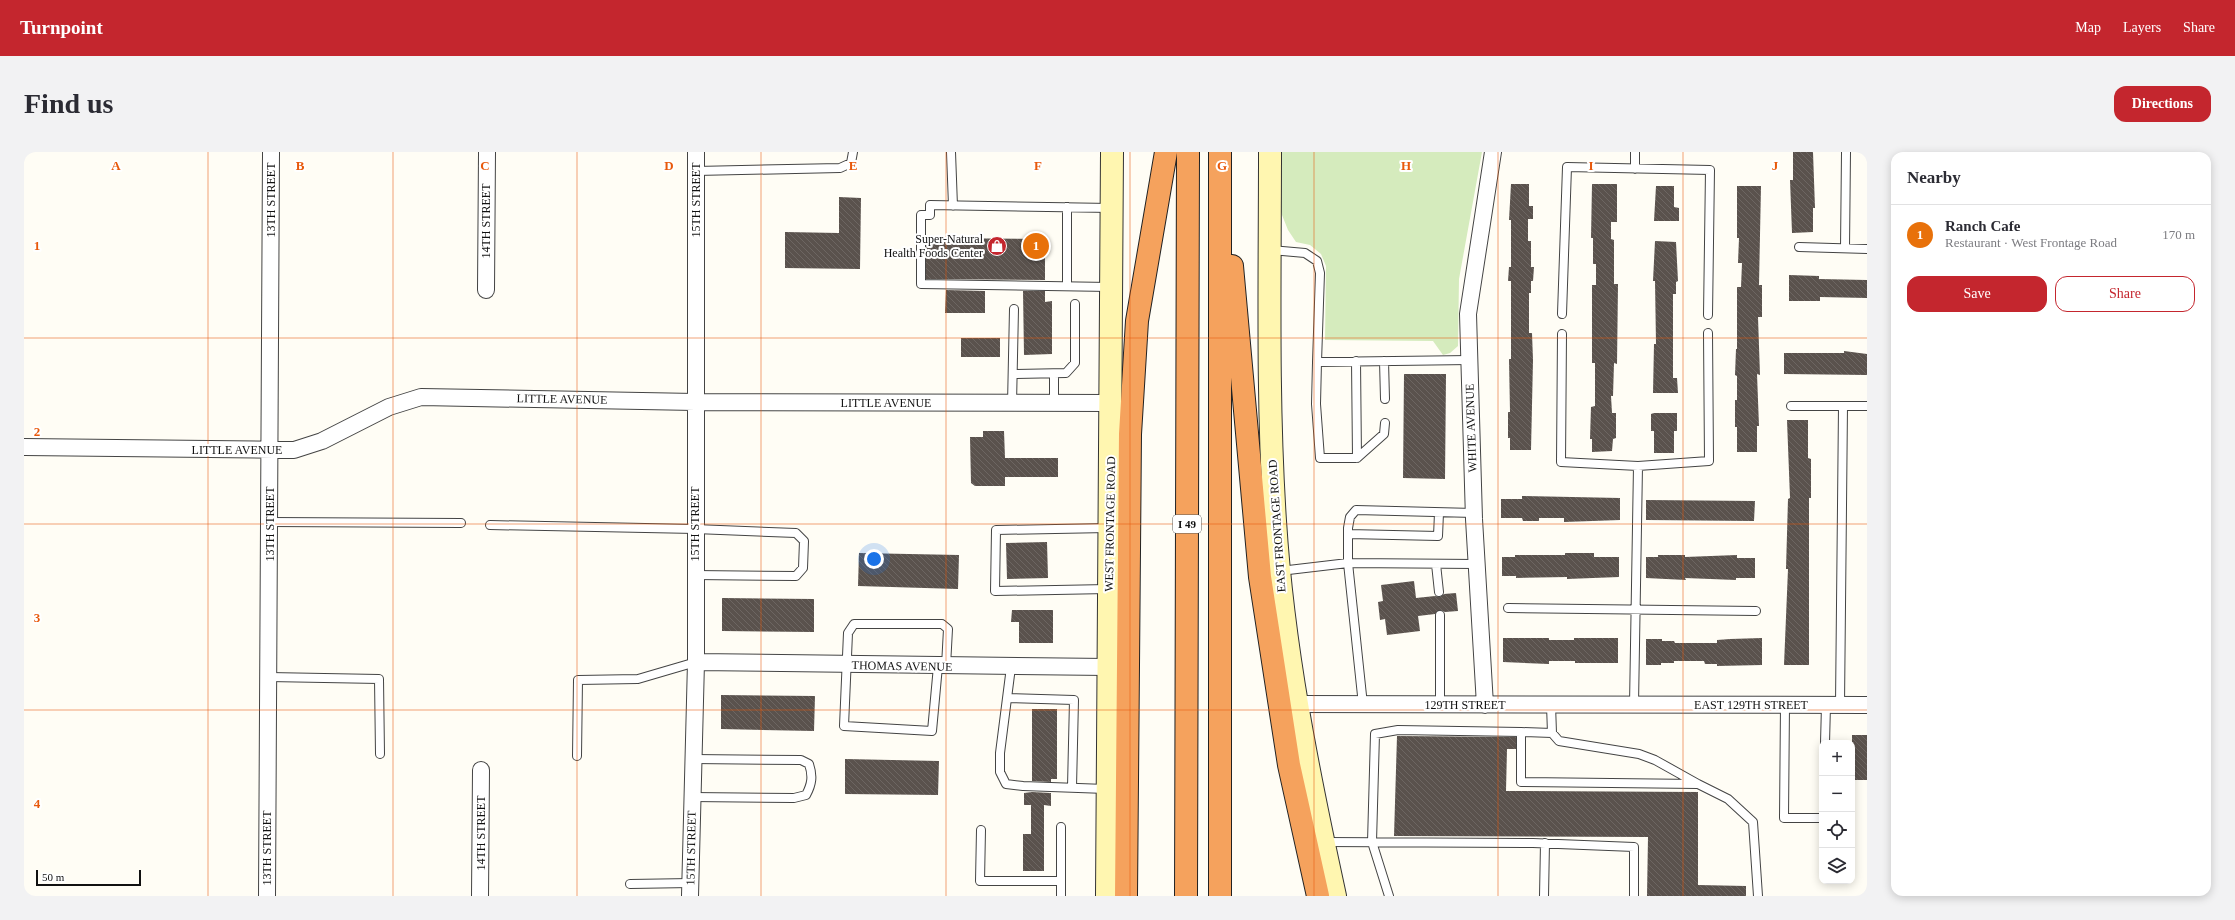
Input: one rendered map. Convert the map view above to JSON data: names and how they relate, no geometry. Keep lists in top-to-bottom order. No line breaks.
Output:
{"streets":{"highway":["I 49"],"street":["13TH STREET","15TH STREET","14TH STREET","LITTLE AVENUE","WHITE AVENUE","WEST FRONTAGE ROAD","EAST FRONTAGE ROAD","THOMAS AVENUE","129TH STREET","EAST 129TH STREET"]},"crossings":[["13TH STREET","LITTLE AVENUE"],["15TH STREET","LITTLE AVENUE"],["15TH STREET","THOMAS AVENUE"],["LITTLE AVENUE","WEST FRONTAGE ROAD"],["WHITE AVENUE","129TH STREET"],["WEST FRONTAGE ROAD","THOMAS AVENUE"],["EAST FRONTAGE ROAD","129TH STREET"],["129TH STREET","EAST 129TH STREET"]],"places":{"shop":["Super-Natural Health Foods Center"]},"scale_bar":"50 m","page":{"header":"Turnpoint","nav":["Map","Layers","Share"],"buttons":["Directions",["Save","Share"]],"title":"Find us","heading":"Nearby","list":[{"mark":"1","name":"Ranch Cafe","note":"Restaurant · West Frontage Road","value":"170 m"}],"pins":"1","map_buttons":["+","−"],"scale":"50 m"},"grid":{"columns":["A","B","C","D","E","F","G","H","I","J"],"rows":["1","2","3","4"]}}
